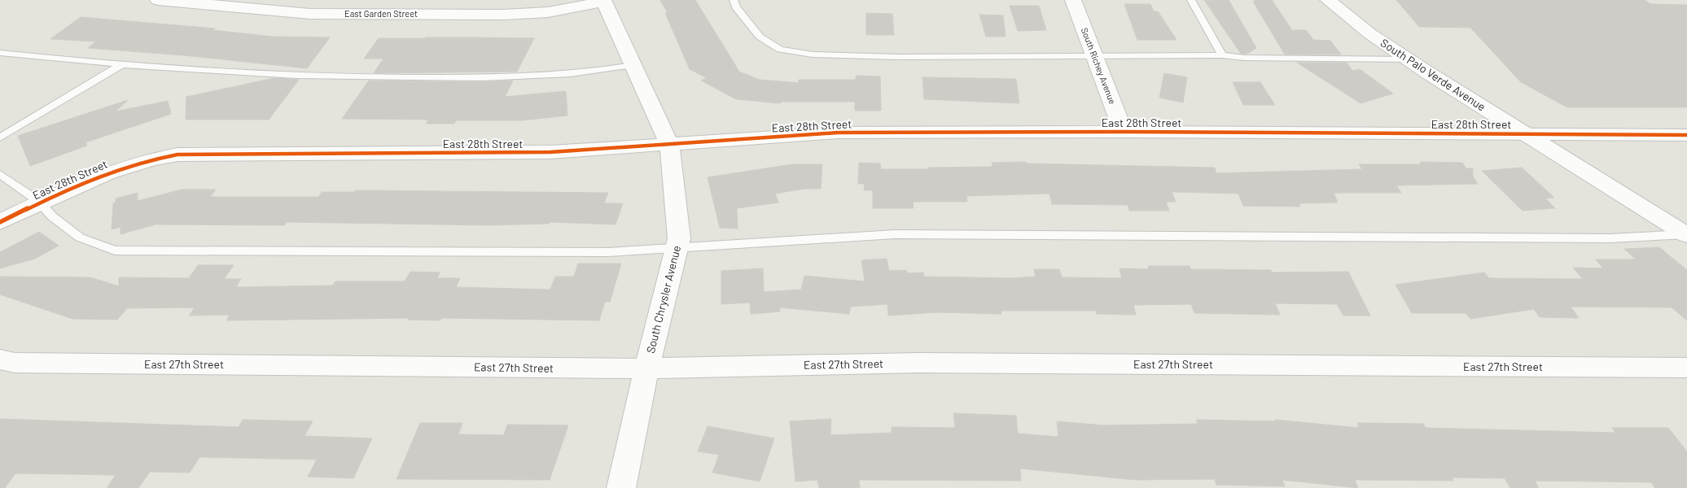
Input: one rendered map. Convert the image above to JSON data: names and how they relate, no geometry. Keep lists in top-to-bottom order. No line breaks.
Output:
{"streets":{"street":["East Garden Street","South Richey Avenue","South Palo Verde Avenue","East 28th Street","South Chrysler Avenue","East 27th Street"]},"crossings":[["East Garden Street","South Chrysler Avenue"],["South Richey Avenue","East 28th Street"],["South Palo Verde Avenue","East 28th Street"],["East 28th Street","South Chrysler Avenue"],["South Chrysler Avenue","East 27th Street"]]}
